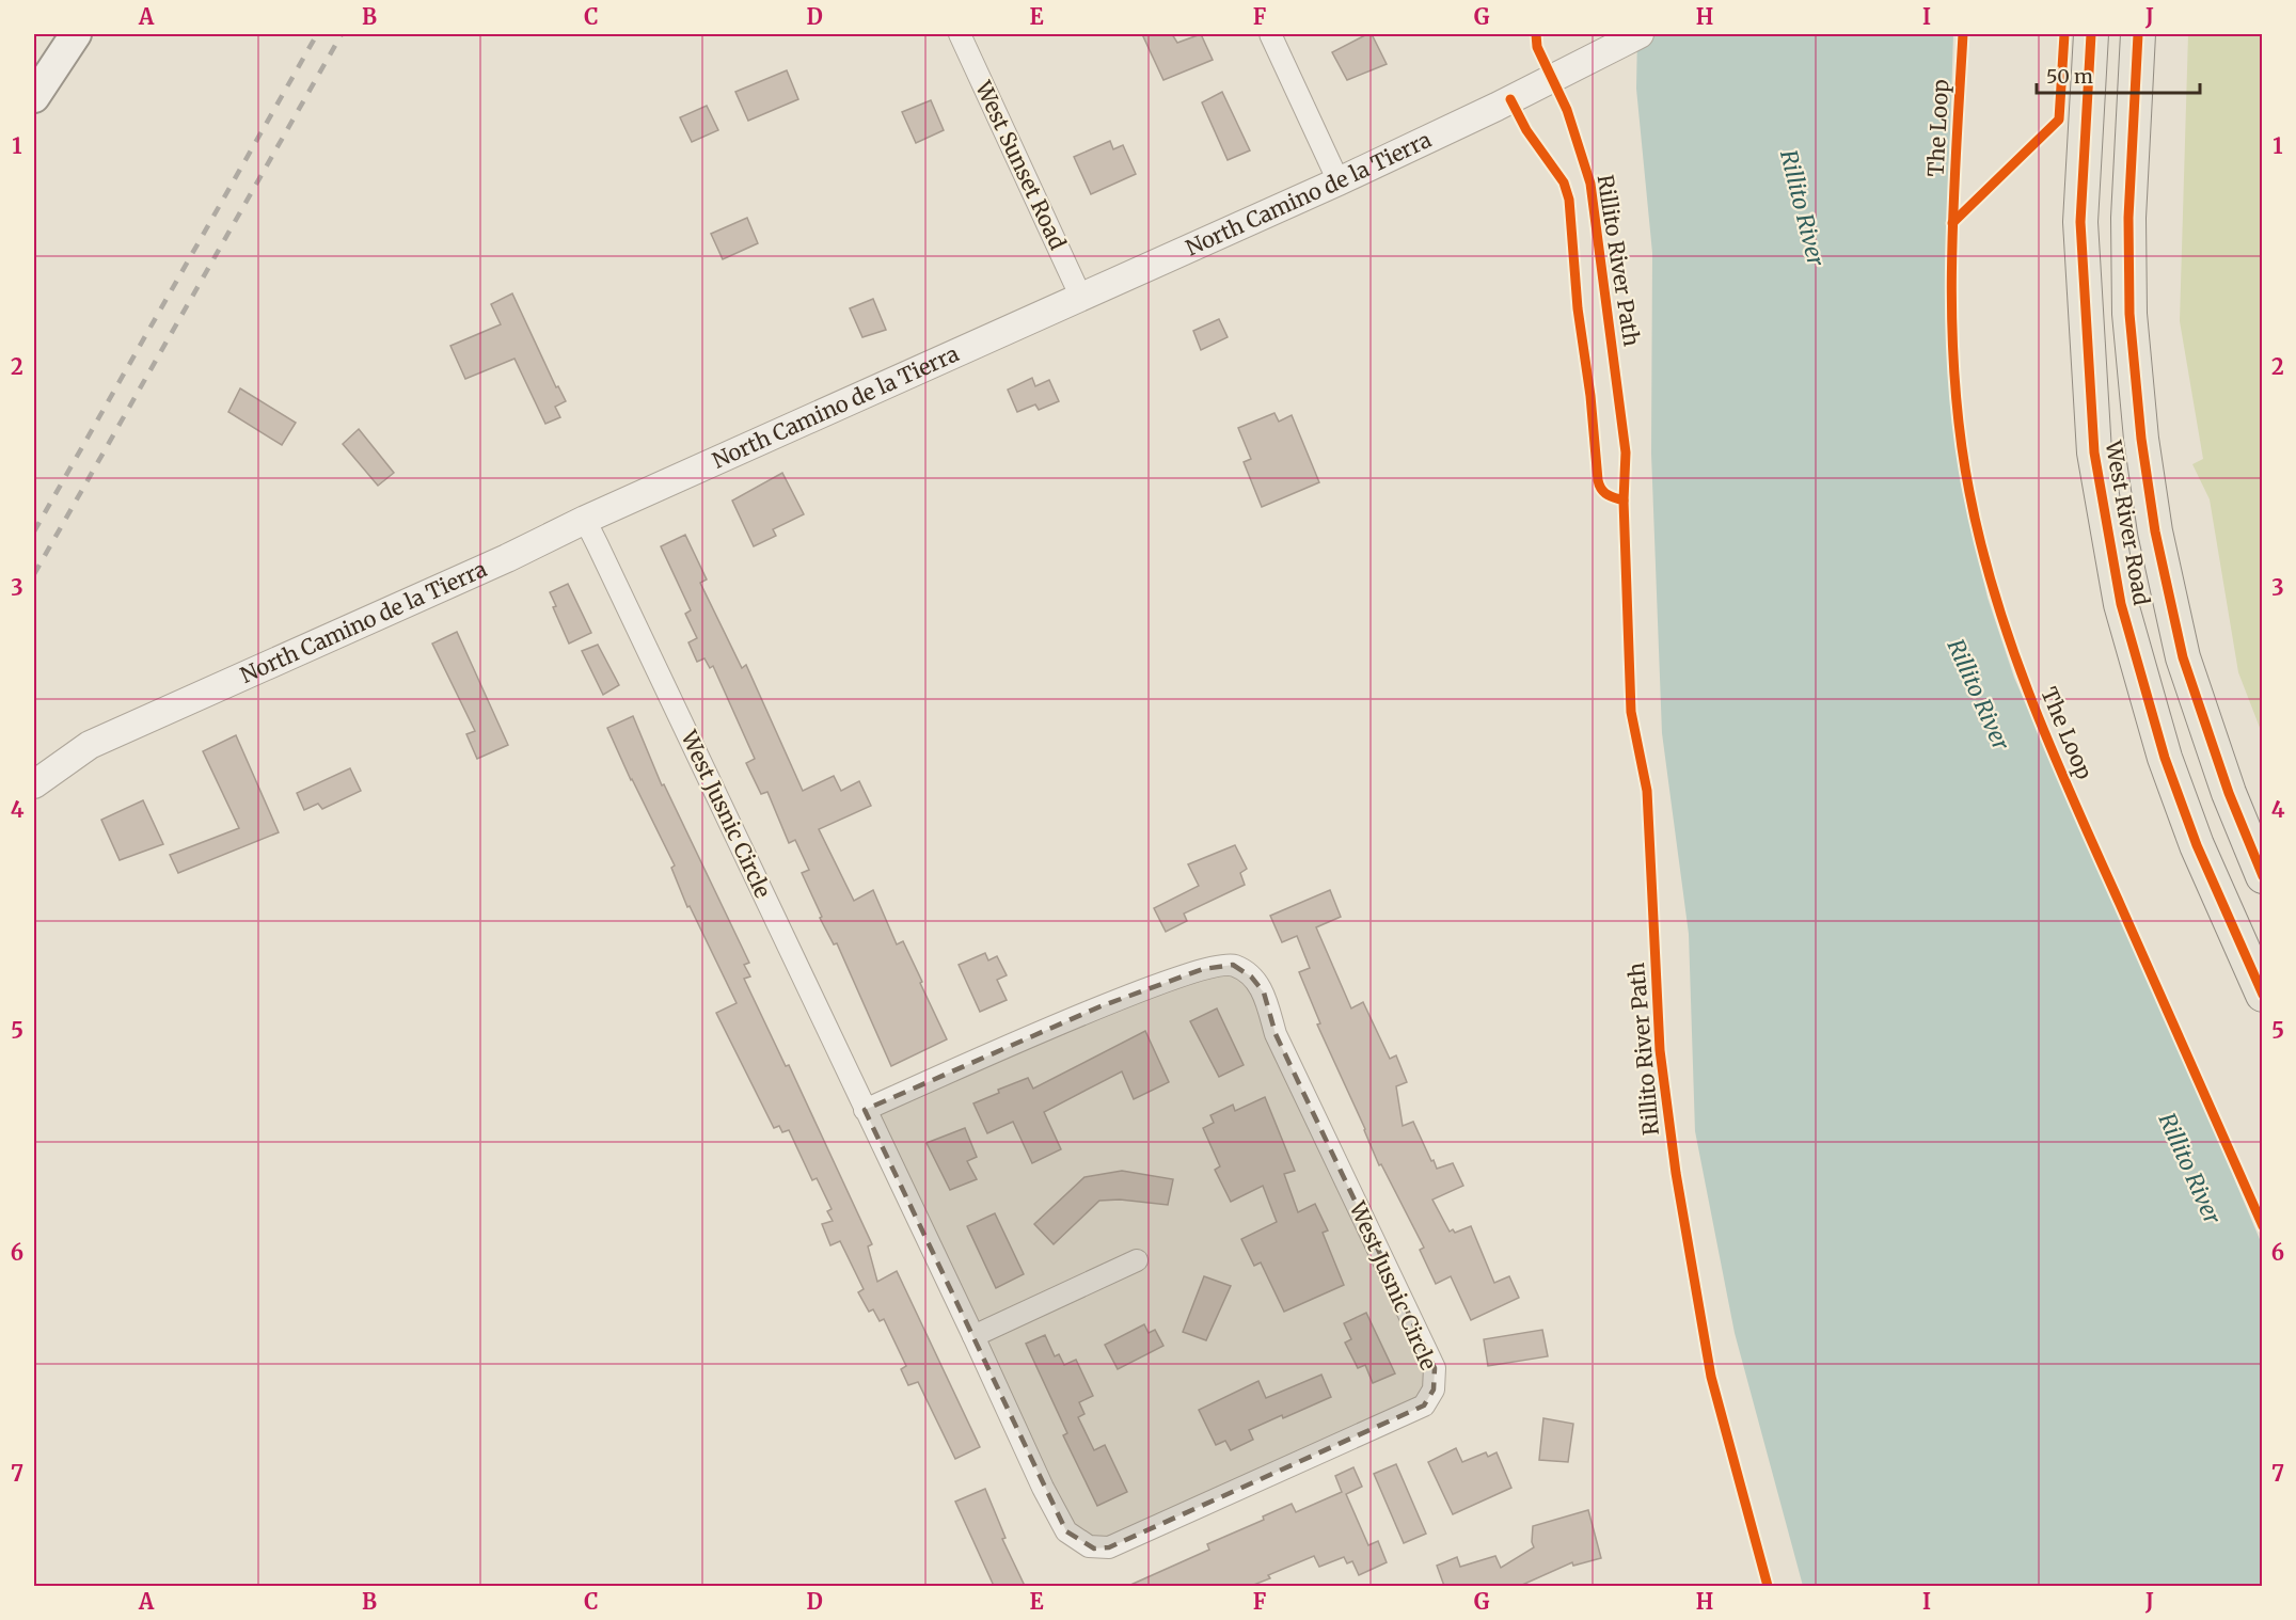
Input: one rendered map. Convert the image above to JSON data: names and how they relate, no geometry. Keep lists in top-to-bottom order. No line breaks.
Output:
{"streets":{"main road":["West River Road"],"street":["West Sunset Road","North Camino de la Tierra","West Jusnic Circle"],"cycle path":["The Loop","Rillito River Path"]},"crossings":[["West Sunset Road","North Camino de la Tierra"],["North Camino de la Tierra","West Jusnic Circle"]],"water":["Rillito River"],"scale_bar":"50 m","grid":{"columns":["A","B","C","D","E","F","G","H","I","J"],"rows":["1","2","3","4","5","6","7"]}}
